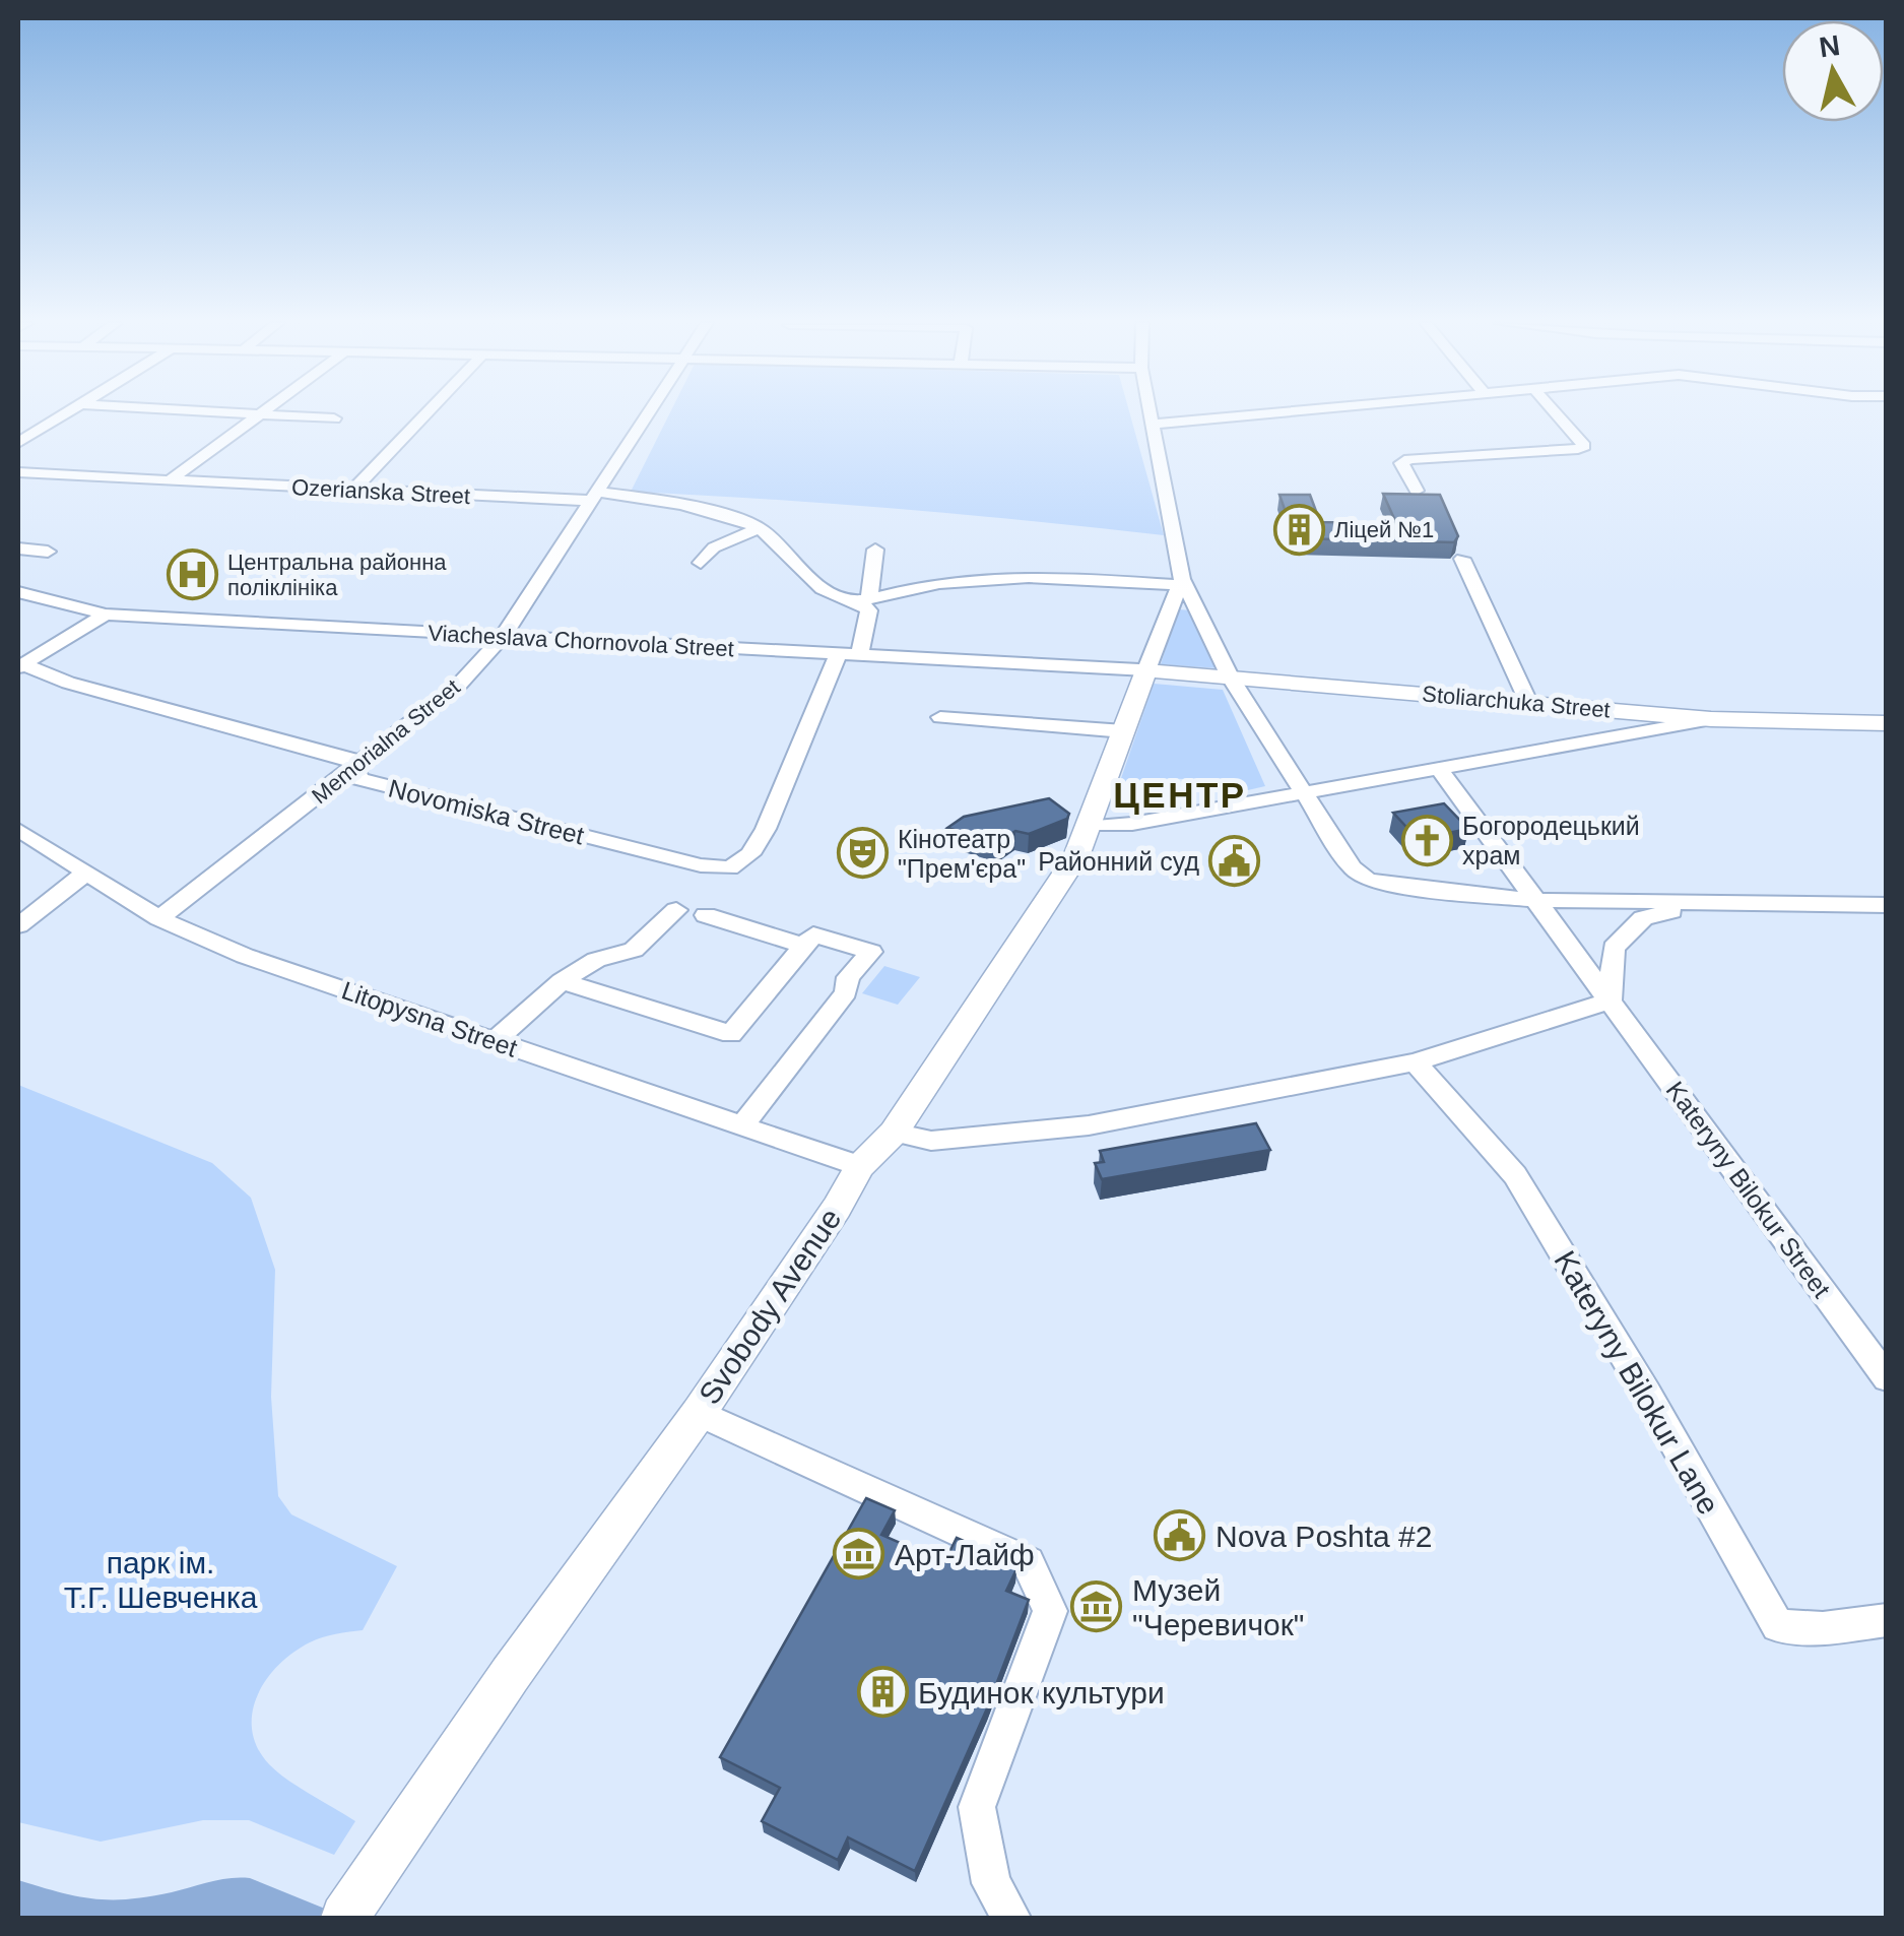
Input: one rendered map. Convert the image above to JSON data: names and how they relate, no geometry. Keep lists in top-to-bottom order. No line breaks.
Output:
{"streets":{"main road":["Stoliarchuka Street","Svobody Avenue"],"street":["Ozerianska Street","Viacheslava Chornovola Street","Memorialna Street","Novomiska Street","Litopysna Street","Kateryny Bilokur Street","Kateryny Bilokur Lane"]},"crossings":[["Ozerianska Street","Memorialna Street"],["Viacheslava Chornovola Street","Stoliarchuka Street"],["Viacheslava Chornovola Street","Memorialna Street"],["Viacheslava Chornovola Street","Novomiska Street"],["Viacheslava Chornovola Street","Svobody Avenue"],["Stoliarchuka Street","Svobody Avenue"],["Memorialna Street","Novomiska Street"],["Memorialna Street","Litopysna Street"],["Litopysna Street","Svobody Avenue"]],"districts":["ЦЕНТР"],"parks":["парк ім. Т.Г. Шевченка"],"places":{"building":["Ліцей №1","Будинок культури"],"hospital":["Центральна районна поліклініка"],"church":["Богородецький храм"],"theatre":["Кінотеатр \"Прем'єра\""],"public building":["Районний суд","Nova Poshta #2"],"museum":["Арт-Лайф","Музей \"Черевичок\""]},"north":"top"}
